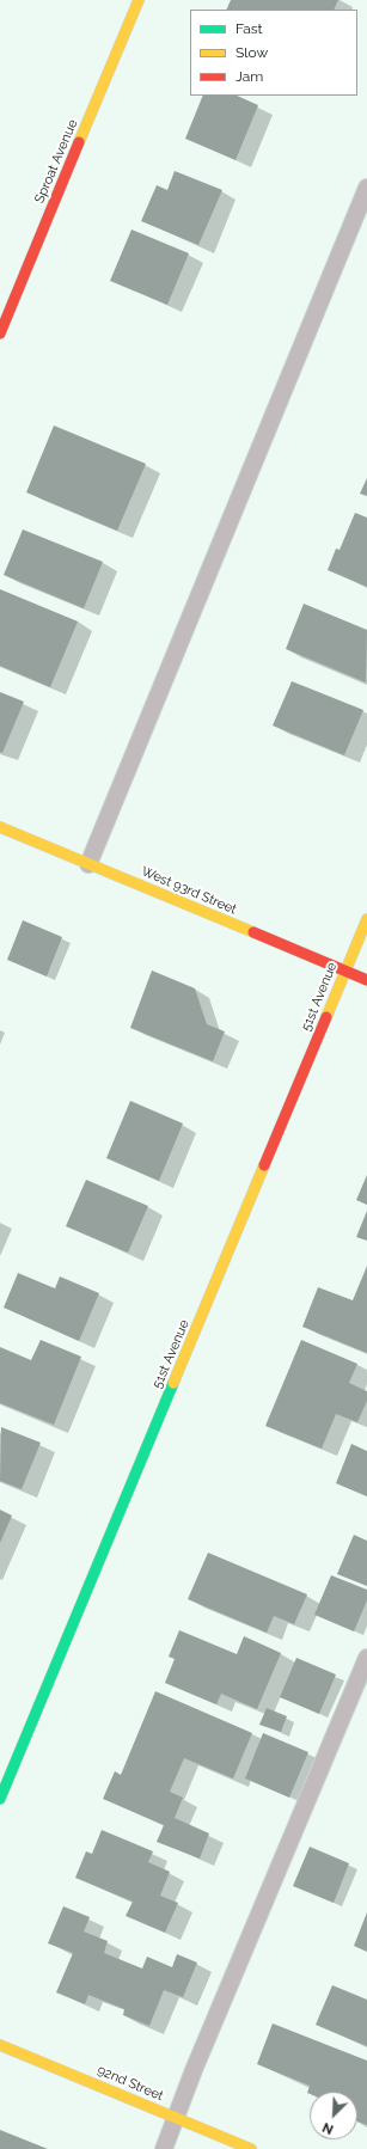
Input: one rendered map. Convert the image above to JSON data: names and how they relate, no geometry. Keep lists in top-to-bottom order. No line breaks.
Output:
{"streets":{"street":["Sproat Avenue","West 93rd Street","51st Avenue","92nd Street"]},"crossings":[["West 93rd Street","51st Avenue"]],"legend":["Fast","Slow","Jam"],"north":"bottom left"}
